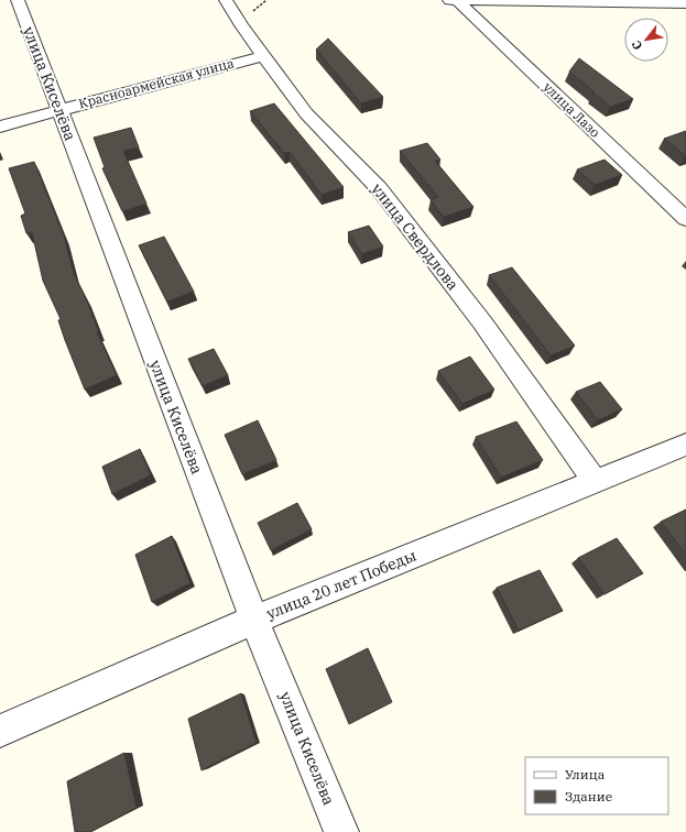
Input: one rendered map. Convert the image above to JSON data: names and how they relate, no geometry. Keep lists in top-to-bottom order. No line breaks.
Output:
{"streets":{"street":["улица Киселёва","Красноармейская улица","улица Лазо","улица Свердлова","улица 20 лет Победы"]},"crossings":[["улица Киселёва","Красноармейская улица"],["улица Киселёва","улица 20 лет Победы"],["Красноармейская улица","улица Свердлова"],["улица Свердлова","улица 20 лет Победы"]],"legend":["Улица","Здание"],"north":"bottom left"}
